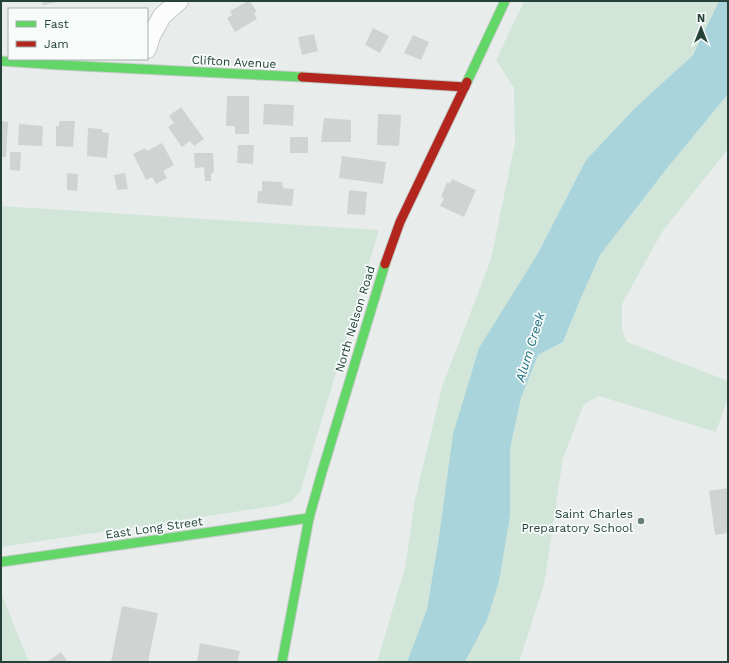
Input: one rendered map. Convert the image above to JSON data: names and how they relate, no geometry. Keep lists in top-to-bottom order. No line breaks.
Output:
{"streets":{"street":["Clifton Avenue","North Nelson Road","East Long Street"]},"crossings":[["Clifton Avenue","North Nelson Road"],["North Nelson Road","East Long Street"]],"water":["Alum Creek"],"places":["Saint Charles Preparatory School"],"legend":["Fast","Jam"],"north":"top"}
